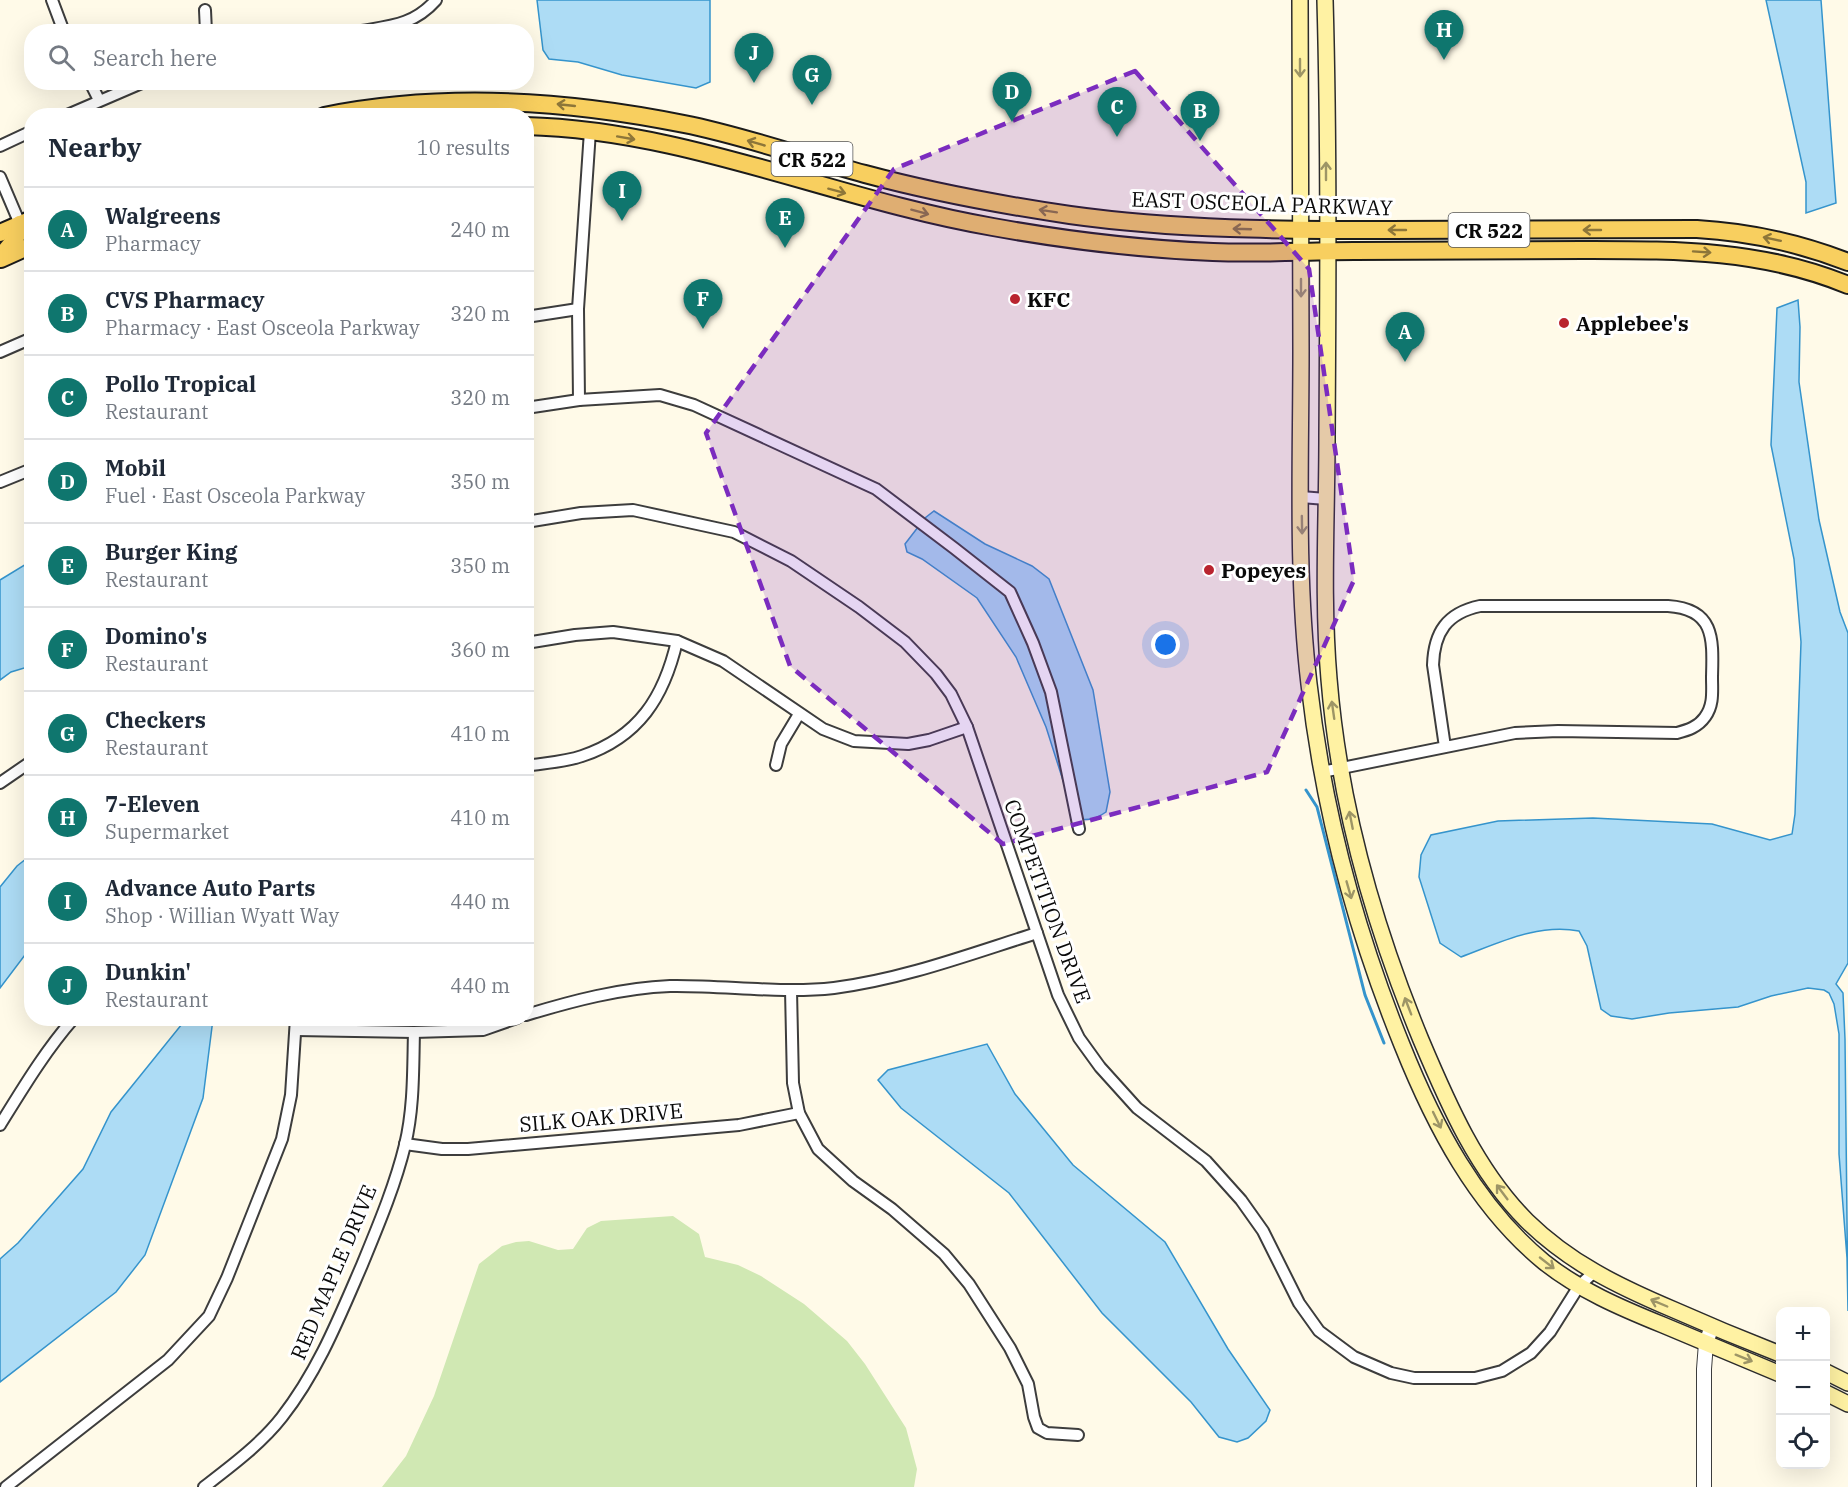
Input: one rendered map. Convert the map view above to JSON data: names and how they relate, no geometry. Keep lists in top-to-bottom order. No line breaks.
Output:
{"streets":{"main road":["CR 522","EAST OSCEOLA PARKWAY"],"street":["COMPETITION DRIVE","SILK OAK DRIVE","RED MAPLE DRIVE"]},"crossings":[["SILK OAK DRIVE","RED MAPLE DRIVE"]],"places":["KFC","Applebee's","Popeyes"],"page":{"pins":["H","J","G","D","C","B","I","E","F","A"],"search":"Search here","heading":["Nearby","10 results"],"list":[{"mark":"A","name":"Walgreens","note":"Pharmacy","value":"240 m"},{"mark":"B","name":"CVS Pharmacy","note":"Pharmacy · East Osceola Parkway","value":"320 m"},{"mark":"C","name":"Pollo Tropical","note":"Restaurant","value":"320 m"},{"mark":"D","name":"Mobil","note":"Fuel · East Osceola Parkway","value":"350 m"},{"mark":"E","name":"Burger King","note":"Restaurant","value":"350 m"},{"mark":"F","name":"Domino's","note":"Restaurant","value":"360 m"},{"mark":"G","name":"Checkers","note":"Restaurant","value":"410 m"},{"mark":"H","name":"7-Eleven","note":"Supermarket","value":"410 m"},{"mark":"I","name":"Advance Auto Parts","note":"Shop · Willian Wyatt Way","value":"440 m"},{"mark":"J","name":"Dunkin'","note":"Restaurant","value":"440 m"}],"map_buttons":["+","−"]}}
